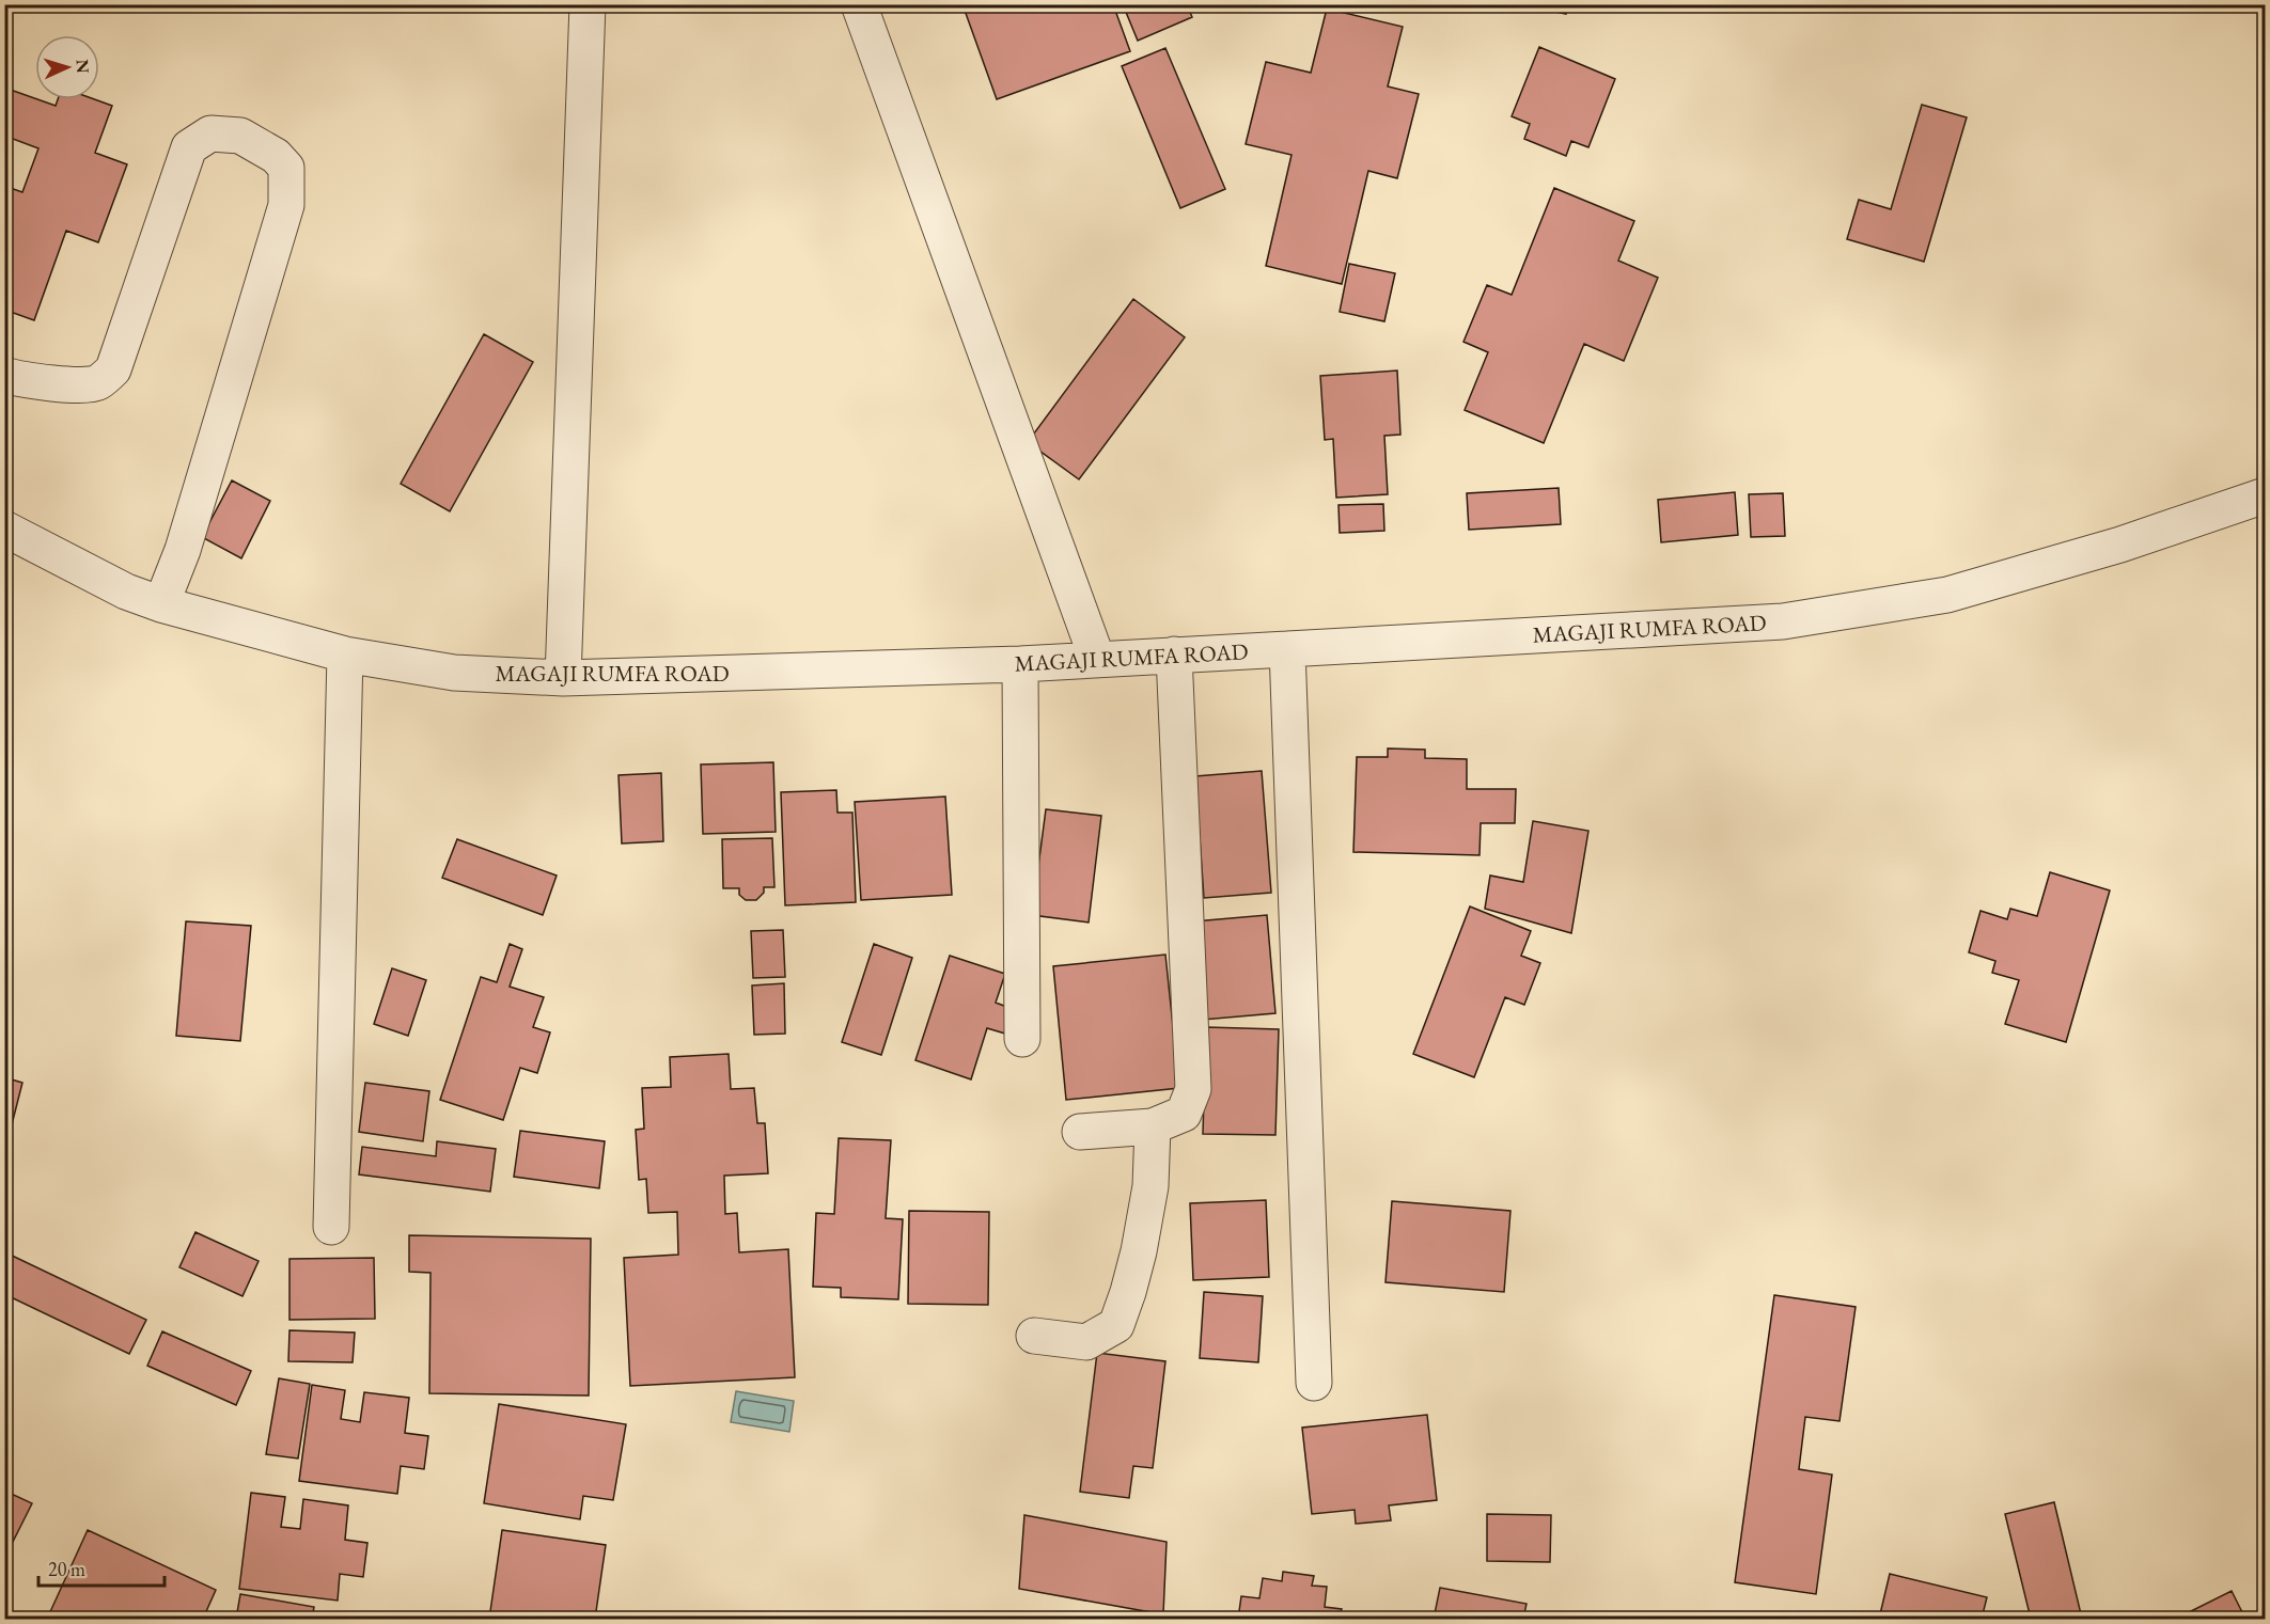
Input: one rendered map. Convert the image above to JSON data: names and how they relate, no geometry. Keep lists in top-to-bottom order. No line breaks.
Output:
{"streets":{"street":["MAGAJI RUMFA ROAD"]},"scale_bar":"20 m","north":"right"}
